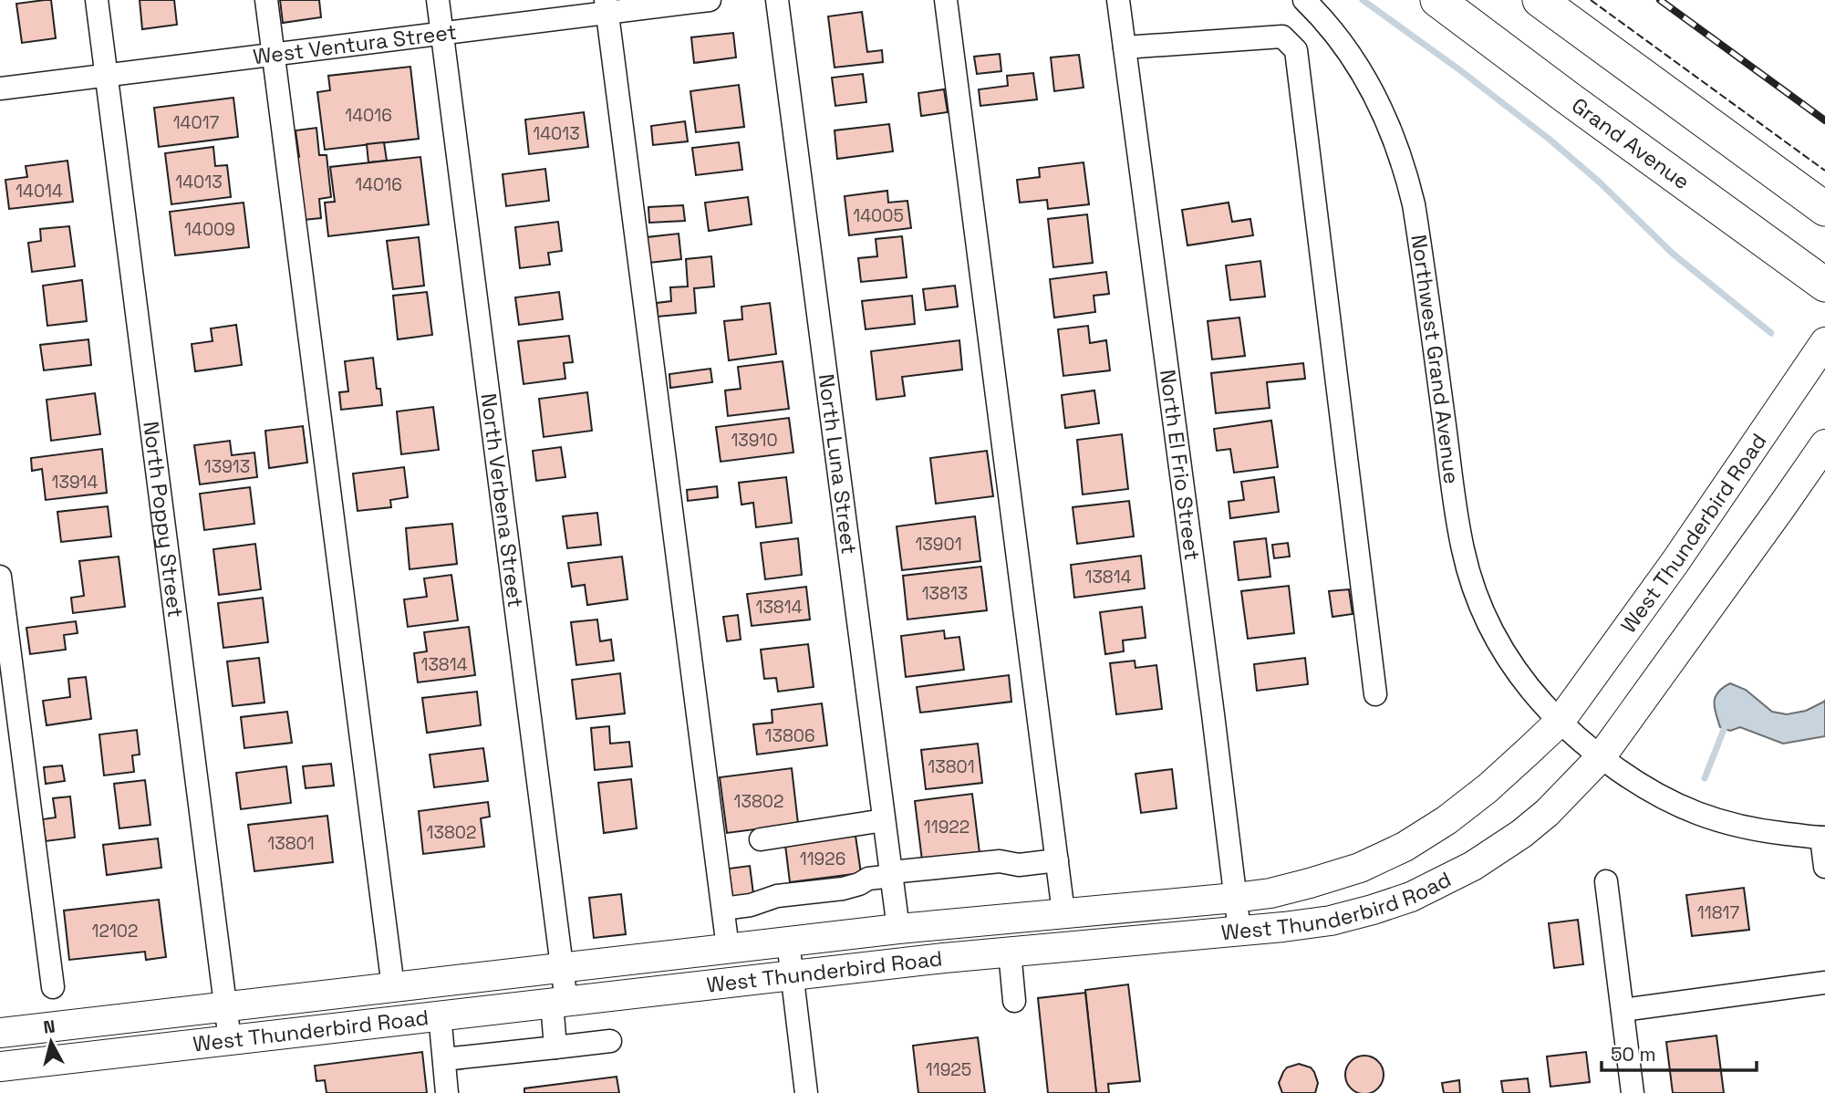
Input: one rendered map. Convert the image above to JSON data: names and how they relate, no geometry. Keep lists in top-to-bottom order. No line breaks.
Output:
{"streets":{"highway":["Grand Avenue"],"main road":["West Thunderbird Road"],"street":["West Ventura Street","Northwest Grand Avenue","North Luna Street","North El Frio Street","North Verbena Street","North Poppy Street"]},"crossings":[["West Ventura Street","North Verbena Street"],["West Ventura Street","North Poppy Street"],["Northwest Grand Avenue","West Thunderbird Road"],["North Luna Street","West Thunderbird Road"],["North El Frio Street","West Thunderbird Road"],["North Verbena Street","West Thunderbird Road"],["North Poppy Street","West Thunderbird Road"]],"house_numbers":["14016","14017","14013","14013","14016","14014","14005","14009","13910","13913","13914","13901","13814","13813","13814","13814","13806","13801","13802","11922","13802","13801","11926","11817","12102","11925"],"scale_bar":"50 m","north":"top"}
